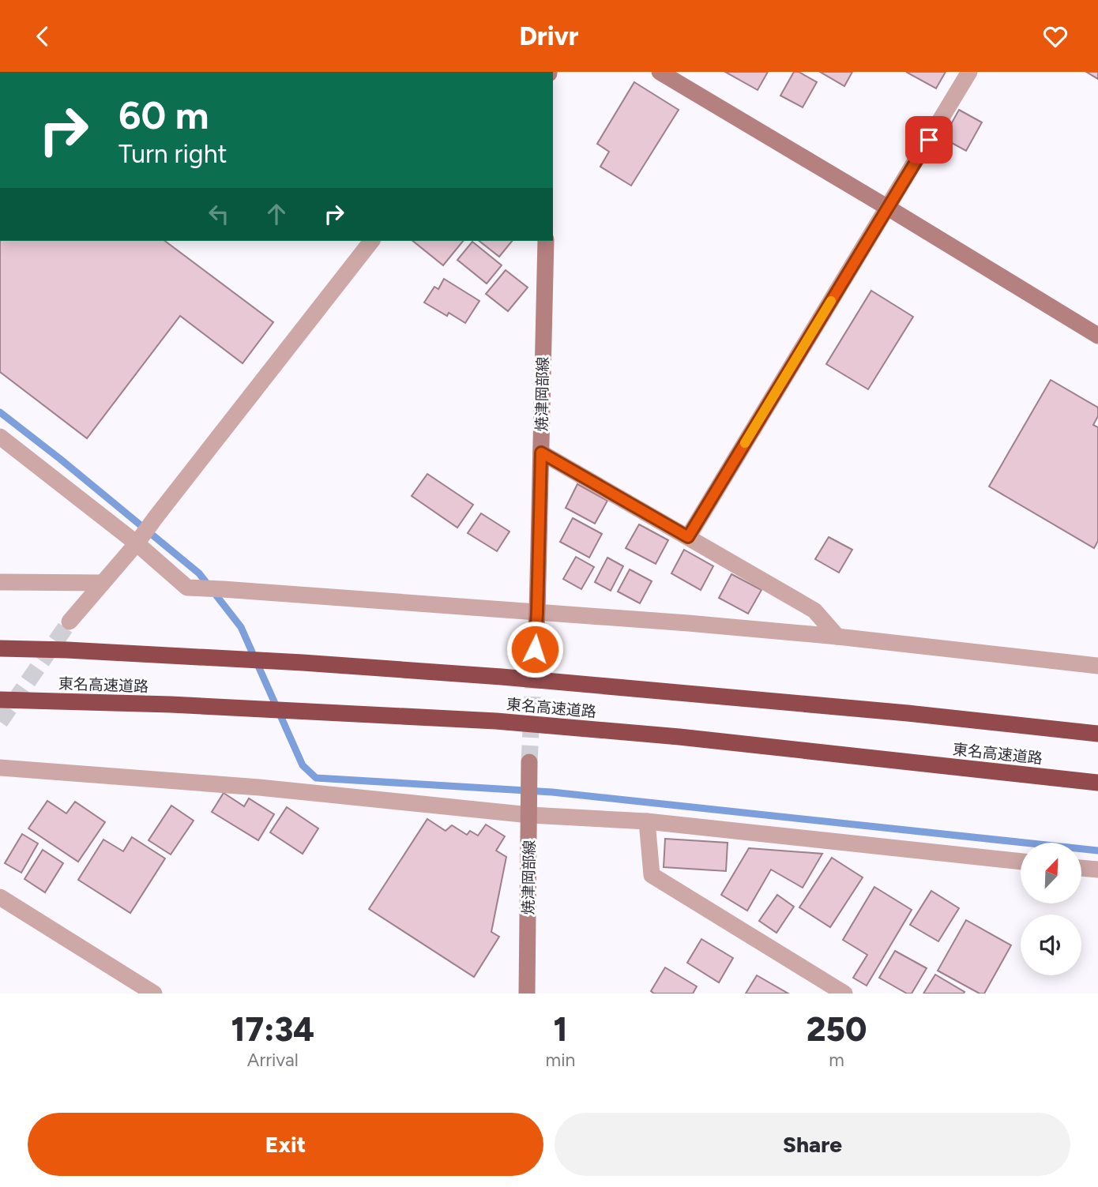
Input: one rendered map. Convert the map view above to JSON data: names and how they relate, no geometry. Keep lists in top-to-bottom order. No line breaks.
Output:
{"streets":{"highway":["東名高速道路"],"main road":["焼津岡部線"]},"north":"top right","page":{"header":"Drivr","turn":["60 m","Turn right"],"eta":["17:34","Arrival","1","min","250","m"],"buttons":["Exit","Share"]}}
